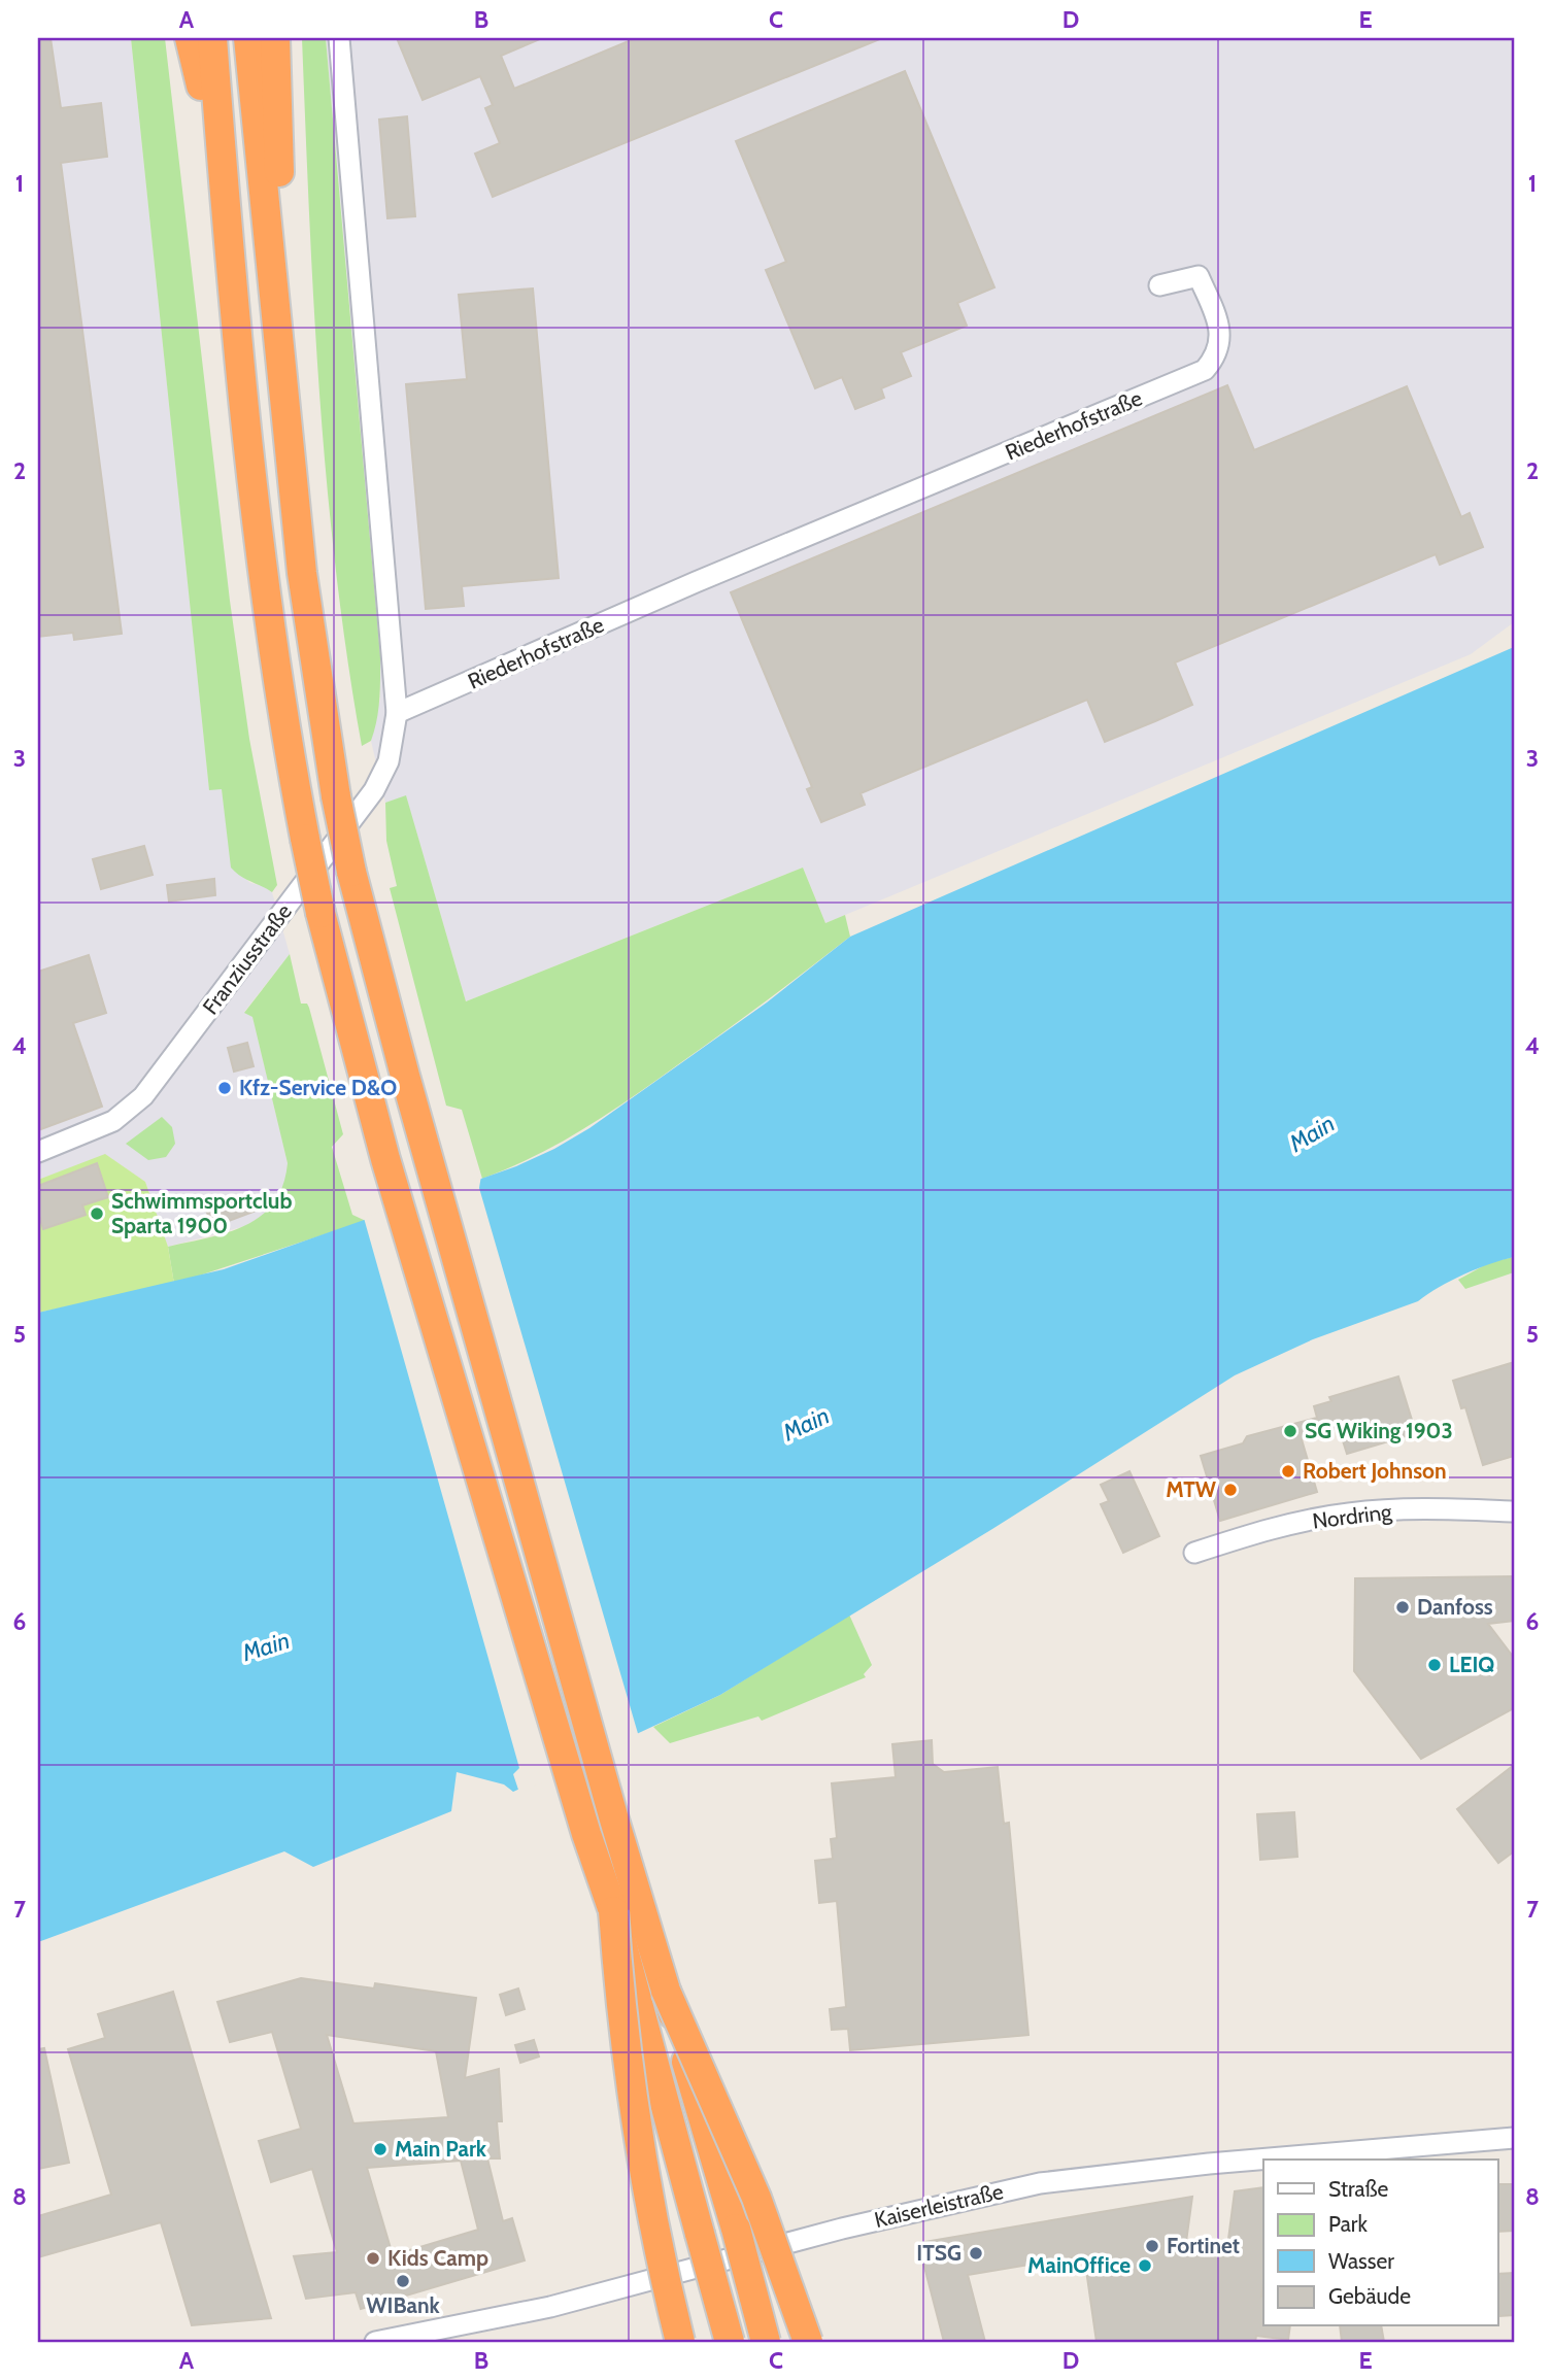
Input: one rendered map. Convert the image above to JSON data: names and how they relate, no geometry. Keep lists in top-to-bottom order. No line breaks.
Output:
{"streets":{"street":["Riederhofstraße","Franziusstraße","Nordring","Kaiserleistraße"]},"crossings":[["Riederhofstraße","Franziusstraße"]],"water":["Main"],"places":["Kfz-Service D&O","Schwimmsportclub Sparta 1900","SG Wiking 1903","Robert Johnson","MTW","Danfoss","LEIQ","Main Park","Fortinet","ITSG","Kids Camp","MainOffice","WIBank"],"legend":["Straße","Park","Wasser","Gebäude"],"grid":{"columns":["A","B","C","D","E"],"rows":["1","2","3","4","5","6","7","8"]}}
